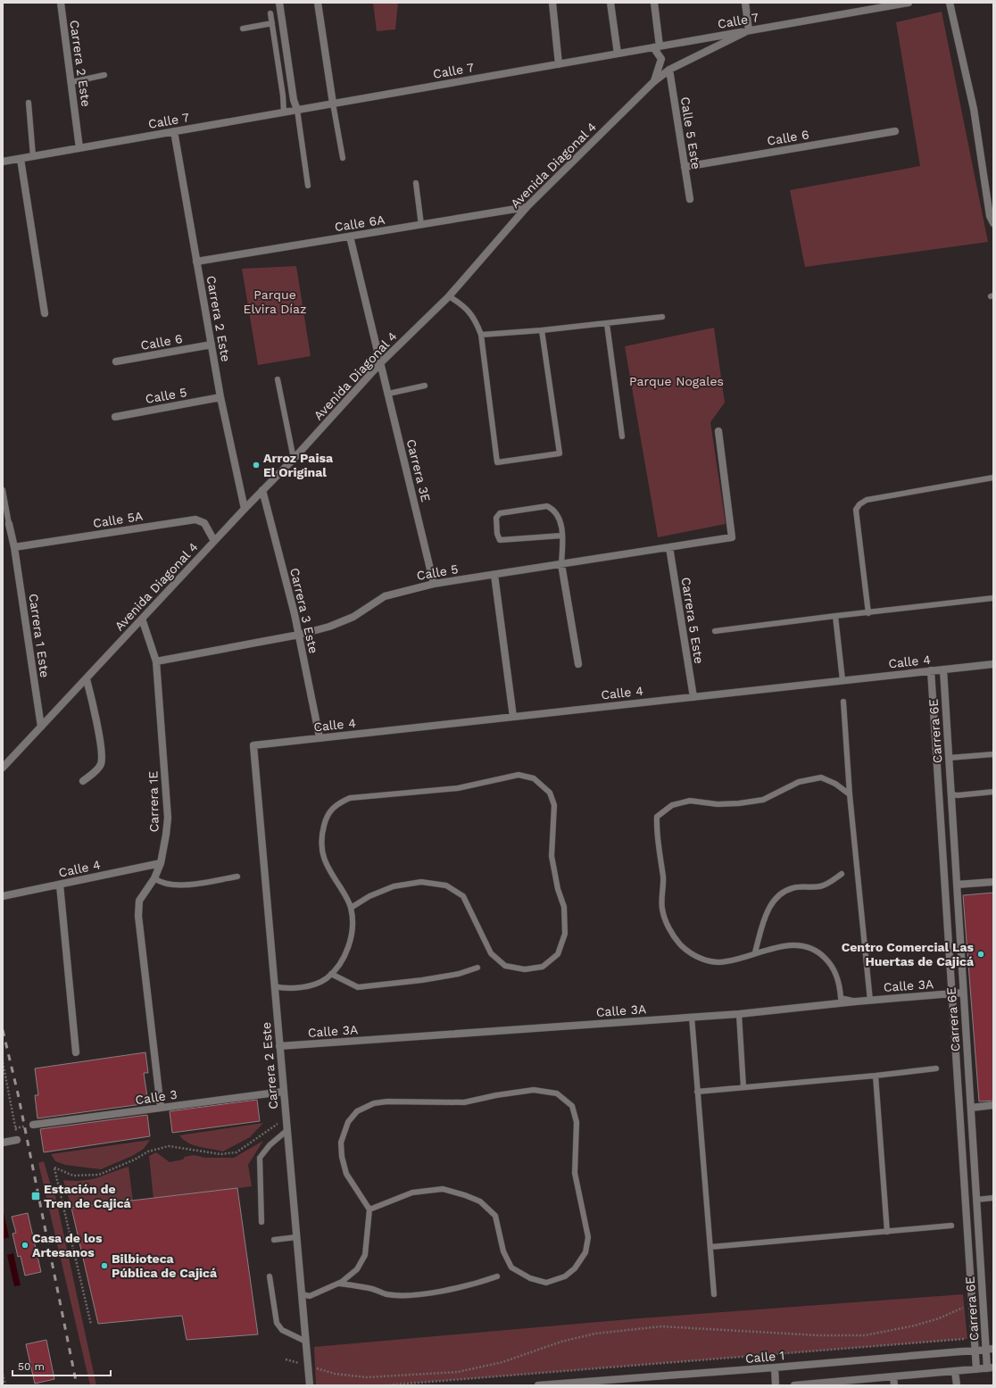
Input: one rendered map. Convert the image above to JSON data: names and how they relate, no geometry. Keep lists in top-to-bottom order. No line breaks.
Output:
{"streets":{"street":["Calle 7","Carrera 2 Este","Calle 5 Este","Calle 6","Avenida Diagonal 4","Calle 6A","Calle 5","Carrera 3E","Calle 5A","Carrera 3 Este","Carrera 5 Este","Carrera 1 Este","Calle 4","Carrera 6E","Carrera 1E","Calle 3A","Calle 3","Calle 1"]},"crossings":[["Calle 7","Carrera 2 Este"],["Calle 7","Avenida Diagonal 4"],["Carrera 2 Este","Calle 6"],["Carrera 2 Este","Avenida Diagonal 4"],["Carrera 2 Este","Calle 6A"],["Carrera 2 Este","Calle 5"],["Carrera 2 Este","Calle 4"],["Carrera 2 Este","Calle 3A"],["Carrera 2 Este","Calle 3"],["Calle 5 Este","Calle 6"],["Calle 5 Este","Avenida Diagonal 4"],["Avenida Diagonal 4","Calle 6A"],["Avenida Diagonal 4","Carrera 3E"],["Avenida Diagonal 4","Calle 5A"],["Avenida Diagonal 4","Carrera 3 Este"],["Avenida Diagonal 4","Carrera 1 Este"],["Avenida Diagonal 4","Carrera 1E"],["Calle 6A","Carrera 3E"],["Calle 5","Carrera 3E"],["Calle 5","Carrera 3 Este"],["Calle 5","Carrera 5 Este"],["Calle 5","Carrera 1E"],["Calle 5A","Carrera 1 Este"],["Carrera 3 Este","Calle 4"],["Carrera 5 Este","Calle 4"],["Calle 4","Carrera 6E"],["Calle 4","Carrera 1E"],["Carrera 6E","Calle 3A"],["Carrera 6E","Calle 1"],["Carrera 1E","Calle 3"]],"parks":["Parque Elvira Díaz","Parque Nogales"],"places":{"other":["Arroz Paisa El Original","Centro Comercial Las Huertas de Cajicá","Casa de los Artesanos","Bilbioteca Pública de Cajicá"],"transit":["Estación de Tren de Cajicá"]},"scale_bar":"50 m"}
